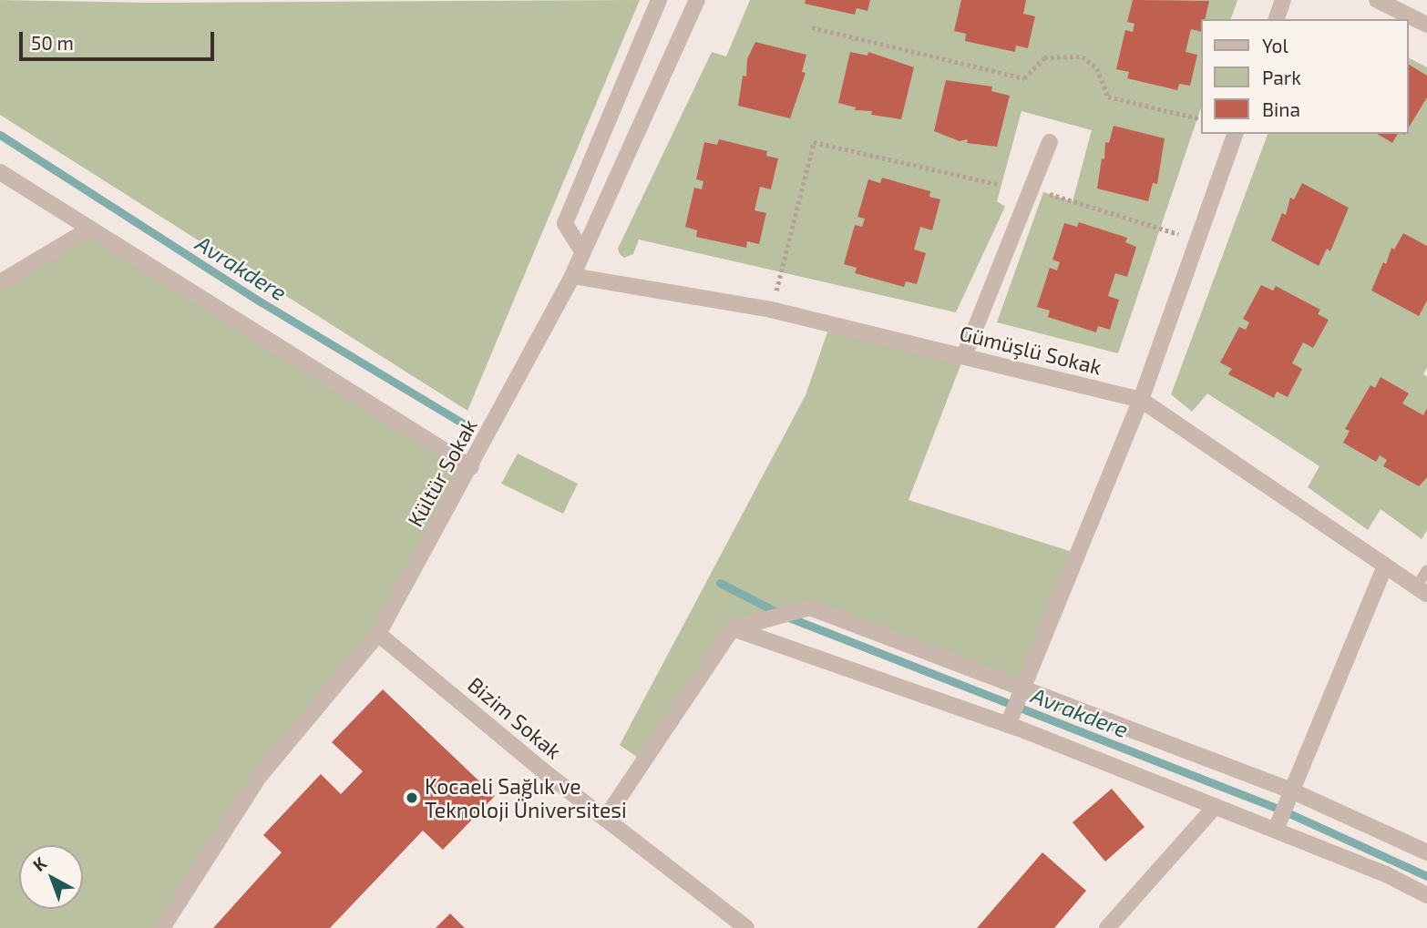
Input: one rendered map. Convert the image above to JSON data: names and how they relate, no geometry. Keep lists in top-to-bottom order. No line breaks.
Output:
{"streets":{"street":["Gümüşlü Sokak","Kültür Sokak","Bizim Sokak"]},"crossings":[["Gümüşlü Sokak","Kültür Sokak"],["Kültür Sokak","Bizim Sokak"]],"water":["Avrakdere"],"places":["Kocaeli Sağlık ve Teknoloji Üniversitesi"],"legend":["Yol","Park","Bina"],"scale_bar":"50 m","north":"top left"}
